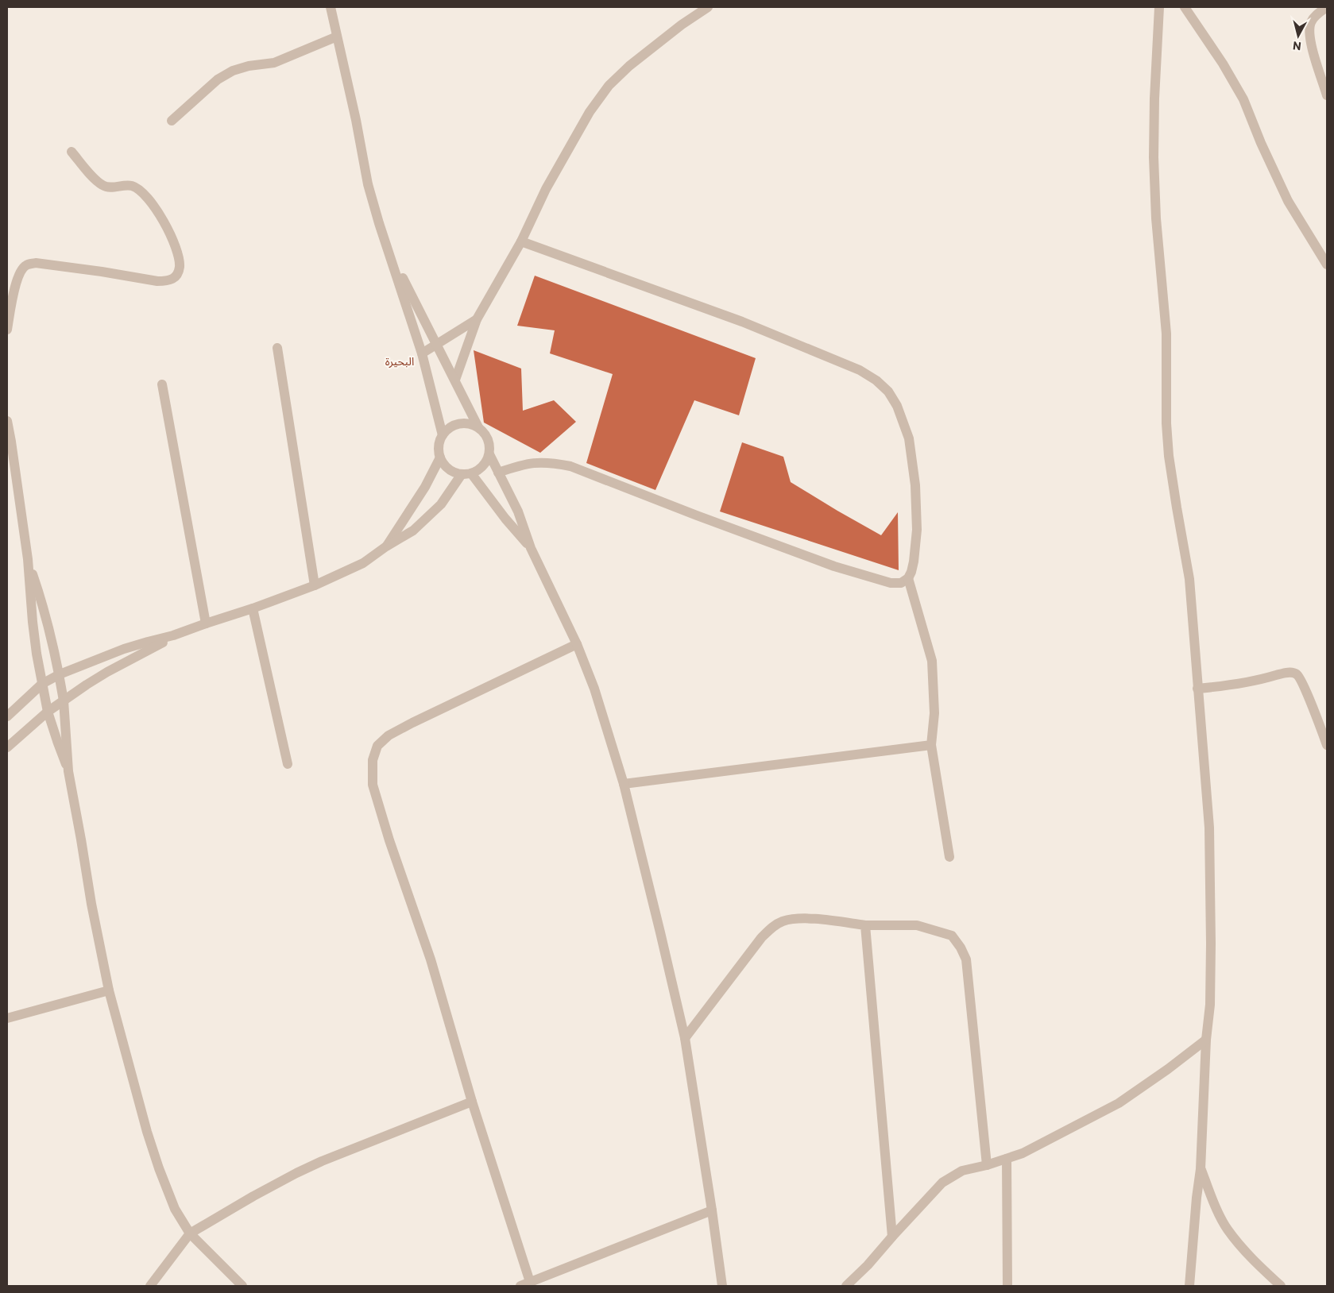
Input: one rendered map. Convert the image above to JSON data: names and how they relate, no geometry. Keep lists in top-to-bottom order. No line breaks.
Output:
{"districts":["البحيرة"],"north":"bottom"}
